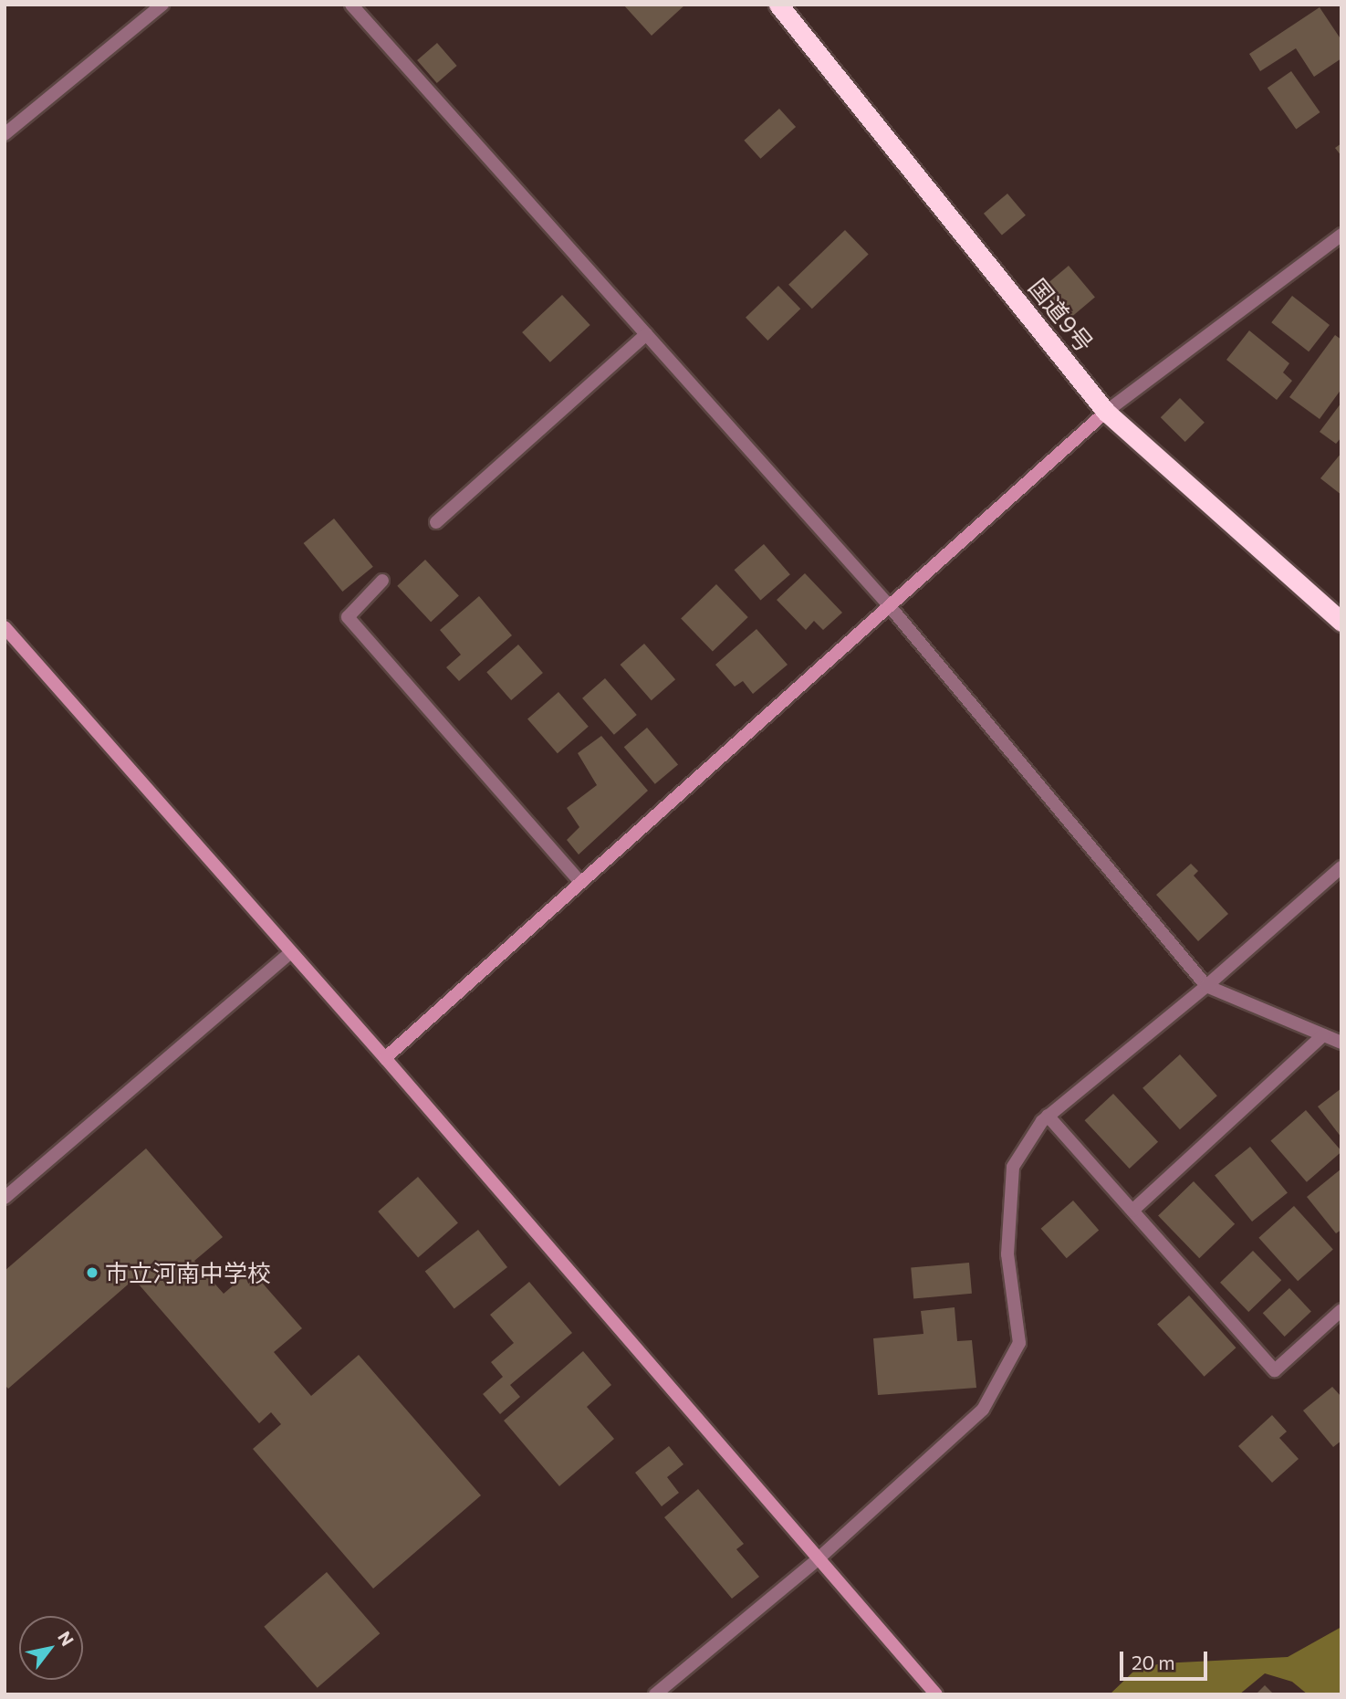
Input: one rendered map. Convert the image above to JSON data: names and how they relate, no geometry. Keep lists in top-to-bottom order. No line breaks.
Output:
{"streets":{"highway":["国道9号"]},"places":["市立河南中学校"],"scale_bar":"20 m","north":"top right"}
